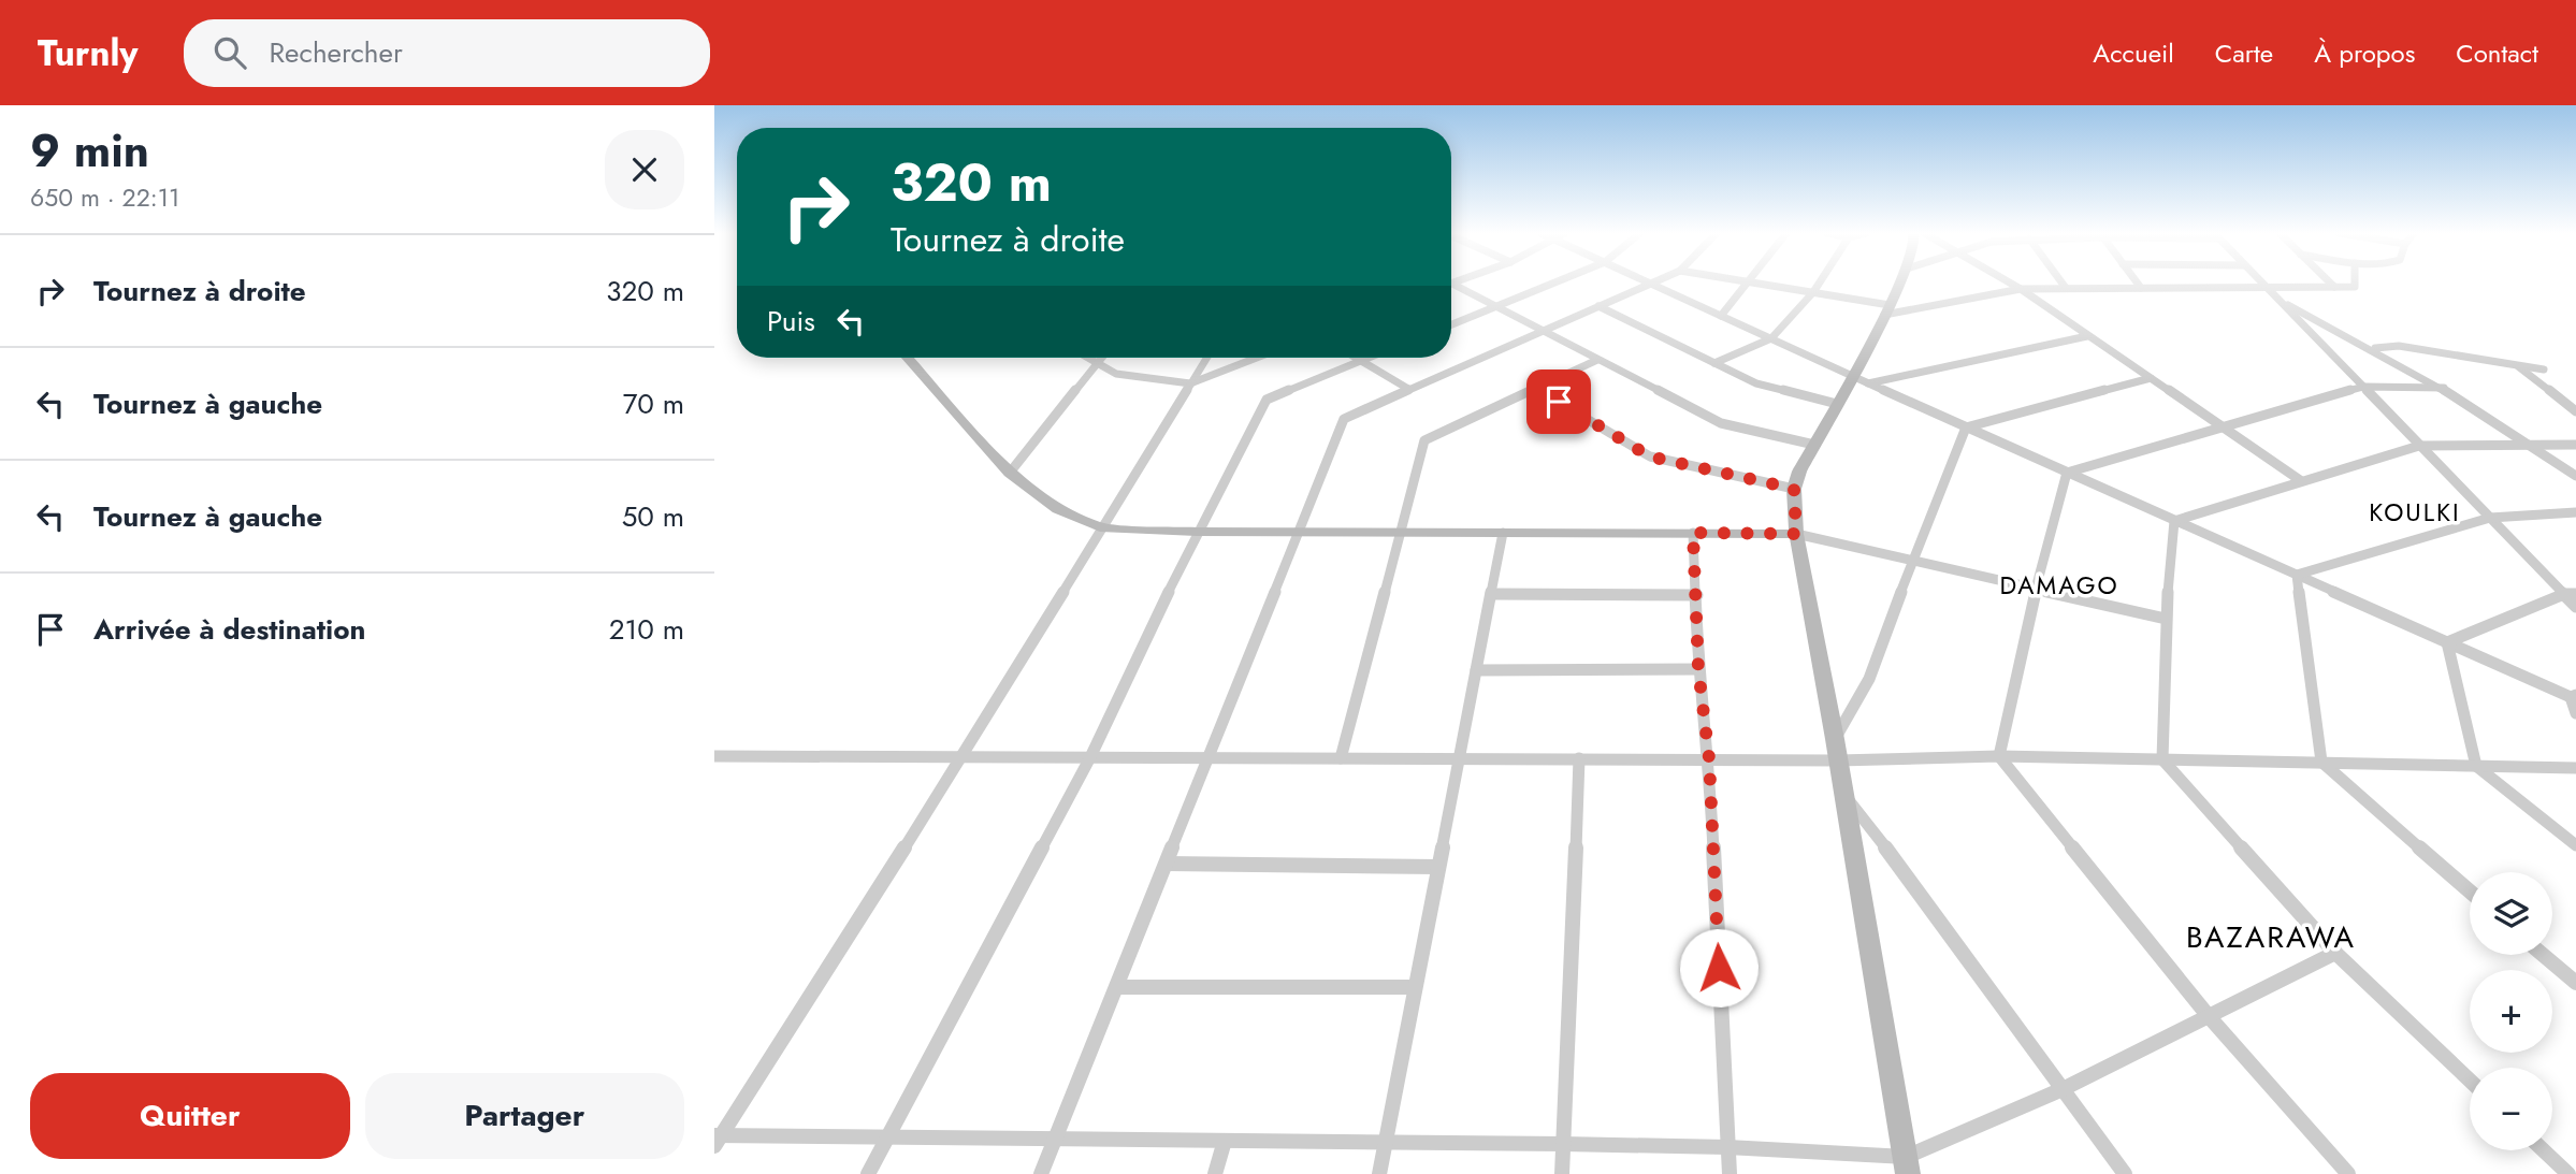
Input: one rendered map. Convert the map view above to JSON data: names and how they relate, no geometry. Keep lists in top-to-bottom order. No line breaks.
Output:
{"districts":["KOULKI","DAMAGO","BAZARAWA"],"page":{"header":"Turnly","search":"Rechercher","nav":["Accueil","Carte","À propos","Contact"],"heading":["9 min","650 m · 22:11"],"turn":["320 m","Tournez à droite"],"list":[{"name":"Tournez à droite","value":"320 m"},{"name":"Tournez à gauche","value":"70 m"},{"name":"Tournez à gauche","value":"50 m"},{"name":"Arrivée à destination","value":"210 m"}],"then":"Puis","map_buttons":["+","−"],"buttons":["Quitter","Partager"]}}
